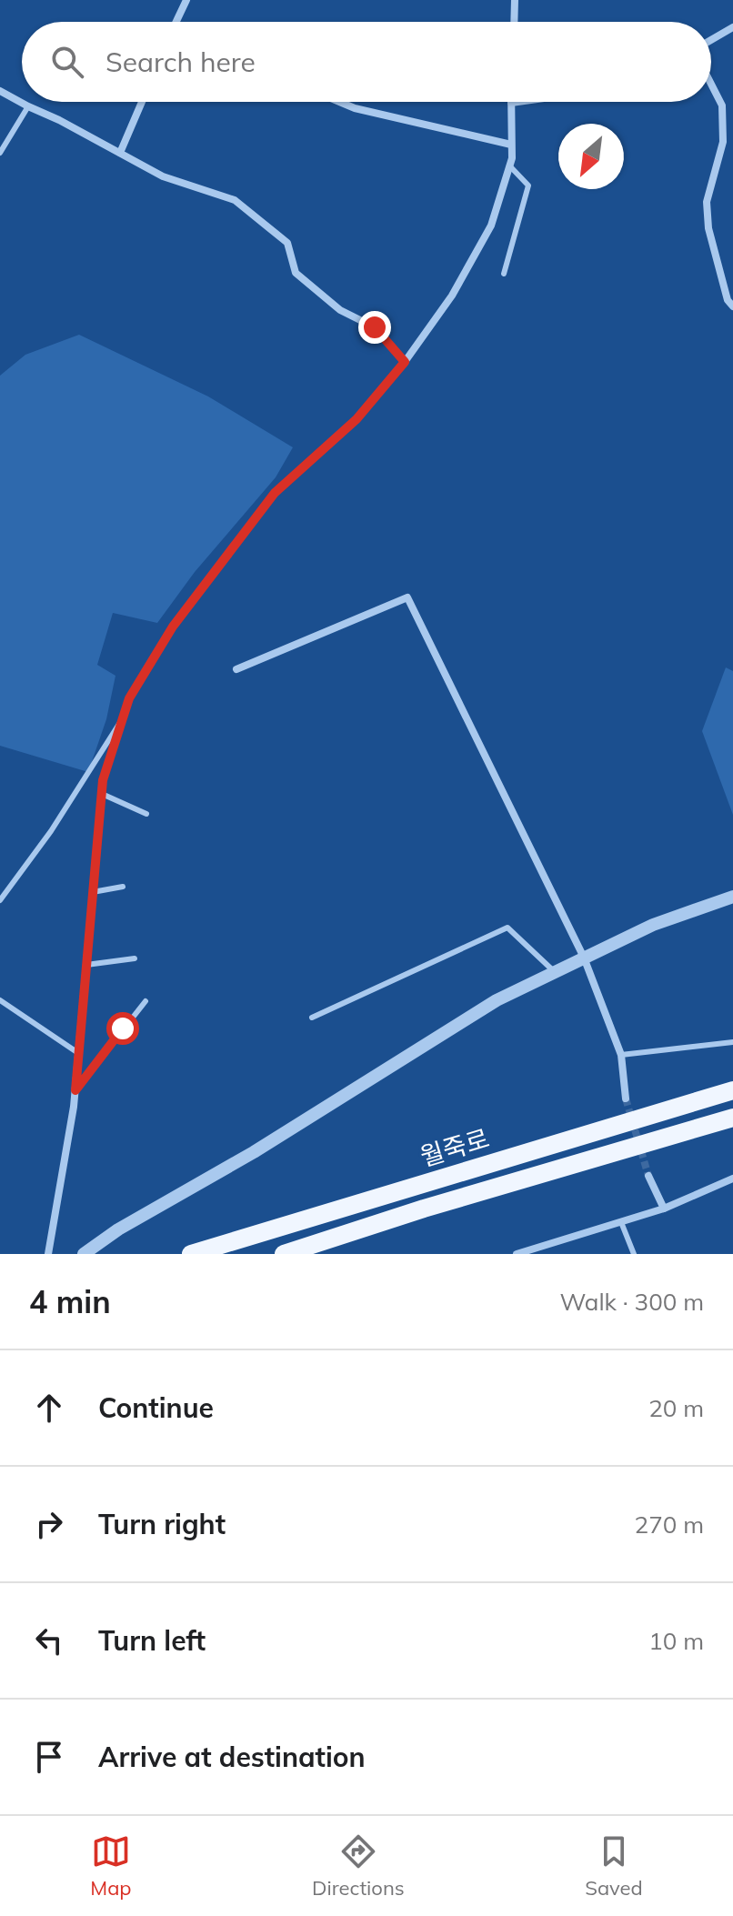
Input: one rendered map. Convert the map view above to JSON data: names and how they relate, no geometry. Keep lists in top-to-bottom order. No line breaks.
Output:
{"streets":{"main road":["월죽로"]},"north":"bottom left","page":{"search":"Search here","heading":["4 min","Walk · 300 m"],"list":[["Continue","20 m"],["Turn right","270 m"],["Turn left","10 m"],"Arrive at destination"],"nav":["Map","Directions","Saved"]}}
